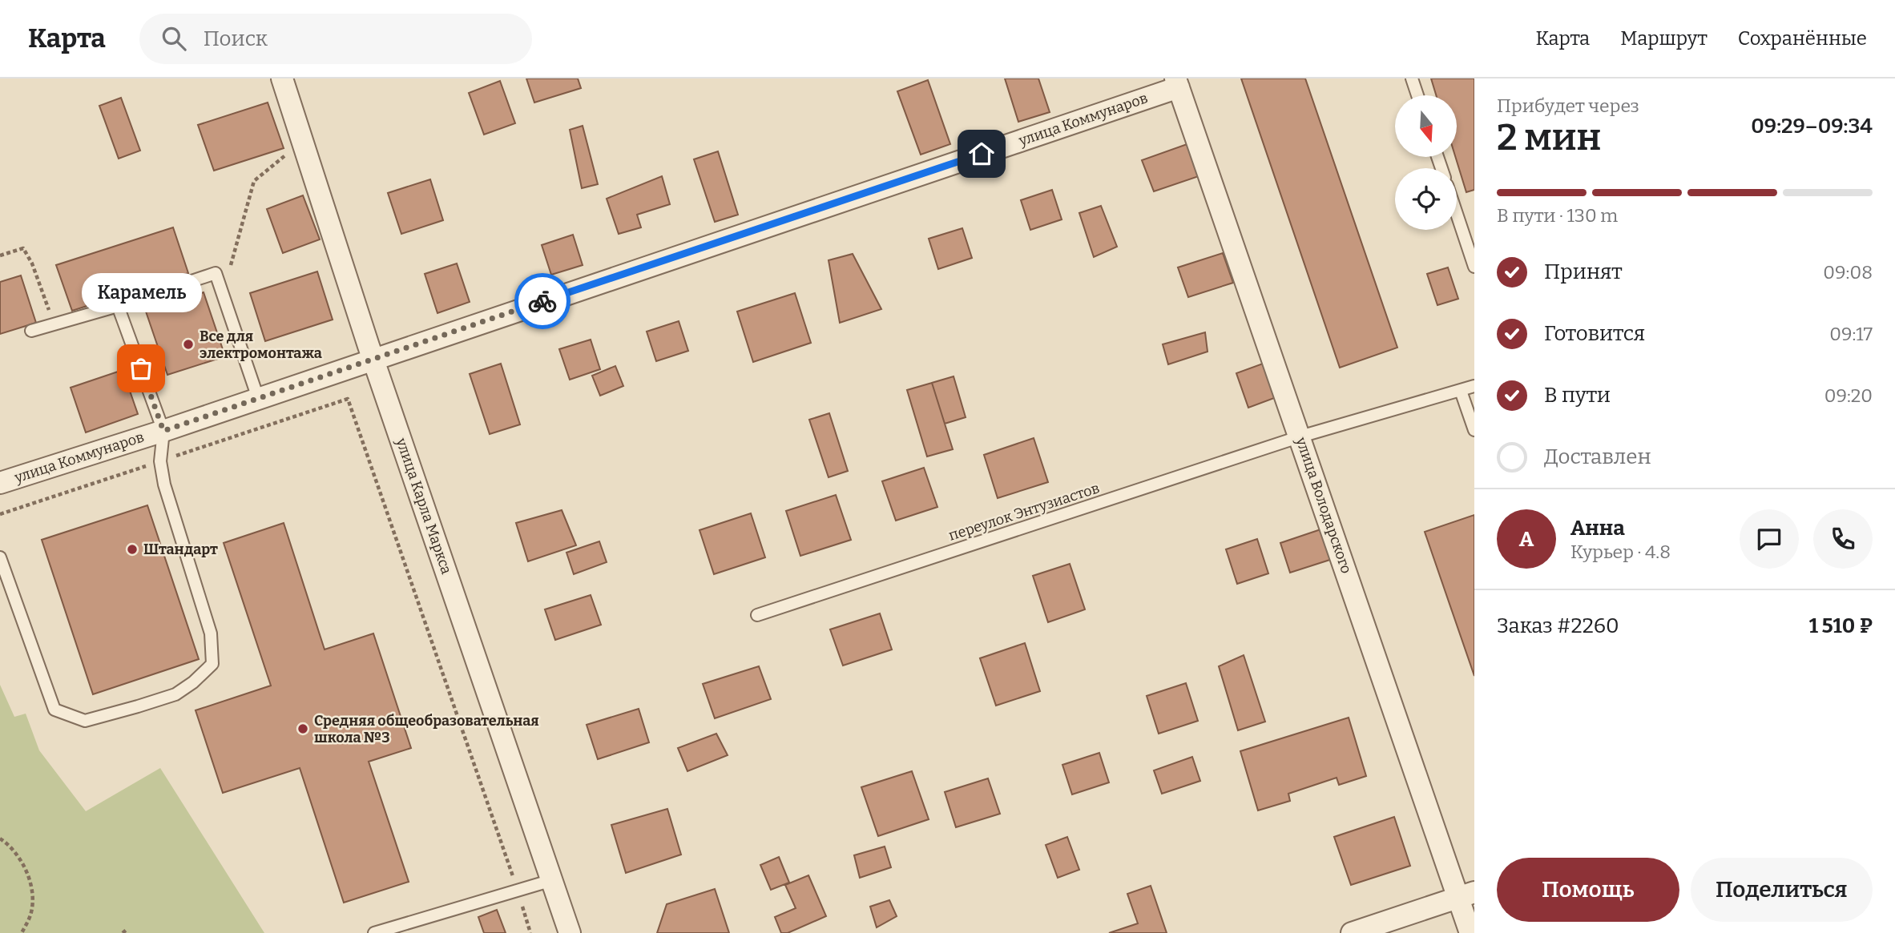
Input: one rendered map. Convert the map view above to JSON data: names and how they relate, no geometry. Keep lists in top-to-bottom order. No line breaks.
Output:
{"streets":{"street":["улица Коммунаров","улица Володарского","улица Карла Маркса"],"lane":["переулок Энтузиастов"]},"crossings":[["улица Коммунаров","улица Володарского"],["улица Коммунаров","улица Карла Маркса"],["улица Володарского","переулок Энтузиастов"]],"places":["Все для электромонтажа","Карамель","Штандарт","Средняя общеобразовательная школа №3"],"north":"bottom","page":{"header":"Карта","search":"Поиск","nav":["Карта","Маршрут","Сохранённые"],"heading":["2 мин","Прибудет через","09:29–09:34"],"panel":["Анна","Курьер · 4.8","Заказ #2260","1 510 ₽"],"bar":"В пути · 130 m","list":[["Принят","09:08"],["Готовится","09:17"],["В пути","09:20"],"Доставлен"],"bubble":"Карамель","round":"А","buttons":["Помощь","Поделиться"]}}
